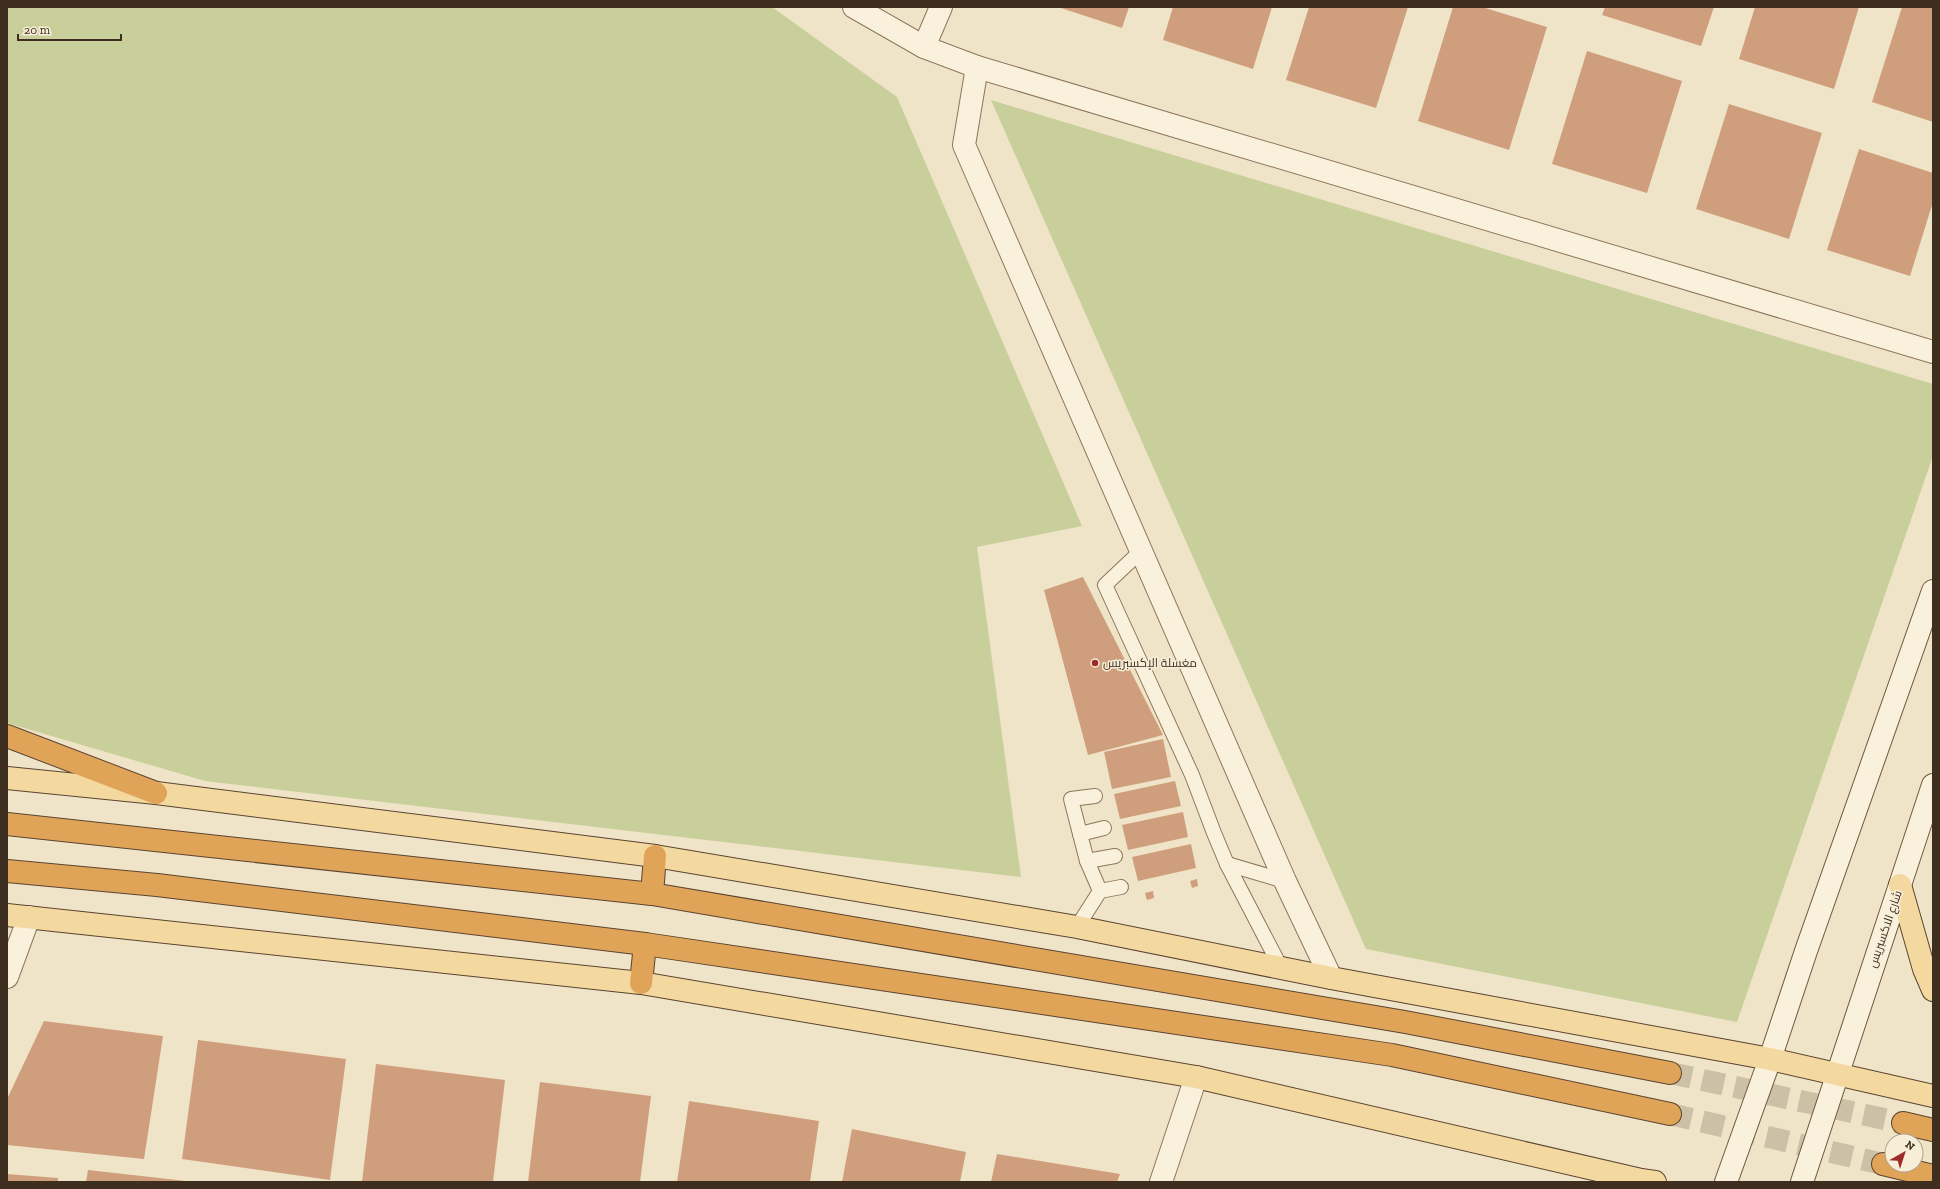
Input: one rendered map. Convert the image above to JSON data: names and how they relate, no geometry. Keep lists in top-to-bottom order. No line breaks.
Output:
{"streets":{"street":["شارع الاكسبريس"]},"places":["مغسلة الإكسبريس"],"scale_bar":"20 m","north":"top right"}
